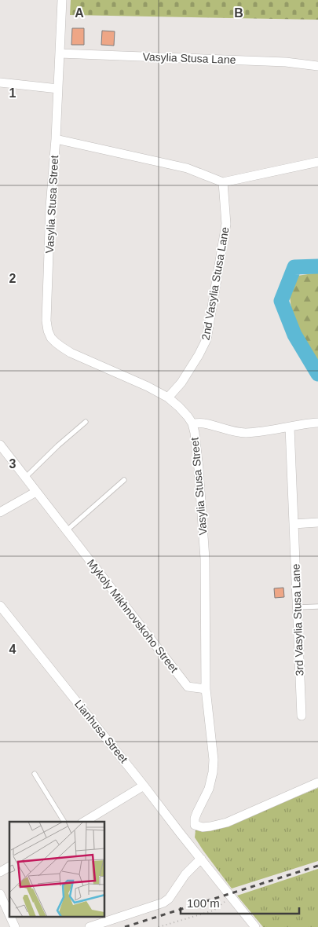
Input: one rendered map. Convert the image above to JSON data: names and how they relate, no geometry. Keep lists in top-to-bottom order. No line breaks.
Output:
{"streets":{"street":["Vasylia Stusa Lane","Vasylia Stusa Street","2nd Vasylia Stusa Lane","Mykoly Mikhnovskoho Street","3rd Vasylia Stusa Lane","Lianhusa Street"]},"crossings":[["Vasylia Stusa Lane","Vasylia Stusa Street"],["Vasylia Stusa Street","2nd Vasylia Stusa Lane"],["Vasylia Stusa Street","Mykoly Mikhnovskoho Street"]],"scale_bar":"100 m","grid":{"columns":["A","B"],"rows":["1","2","3","4"]}}
